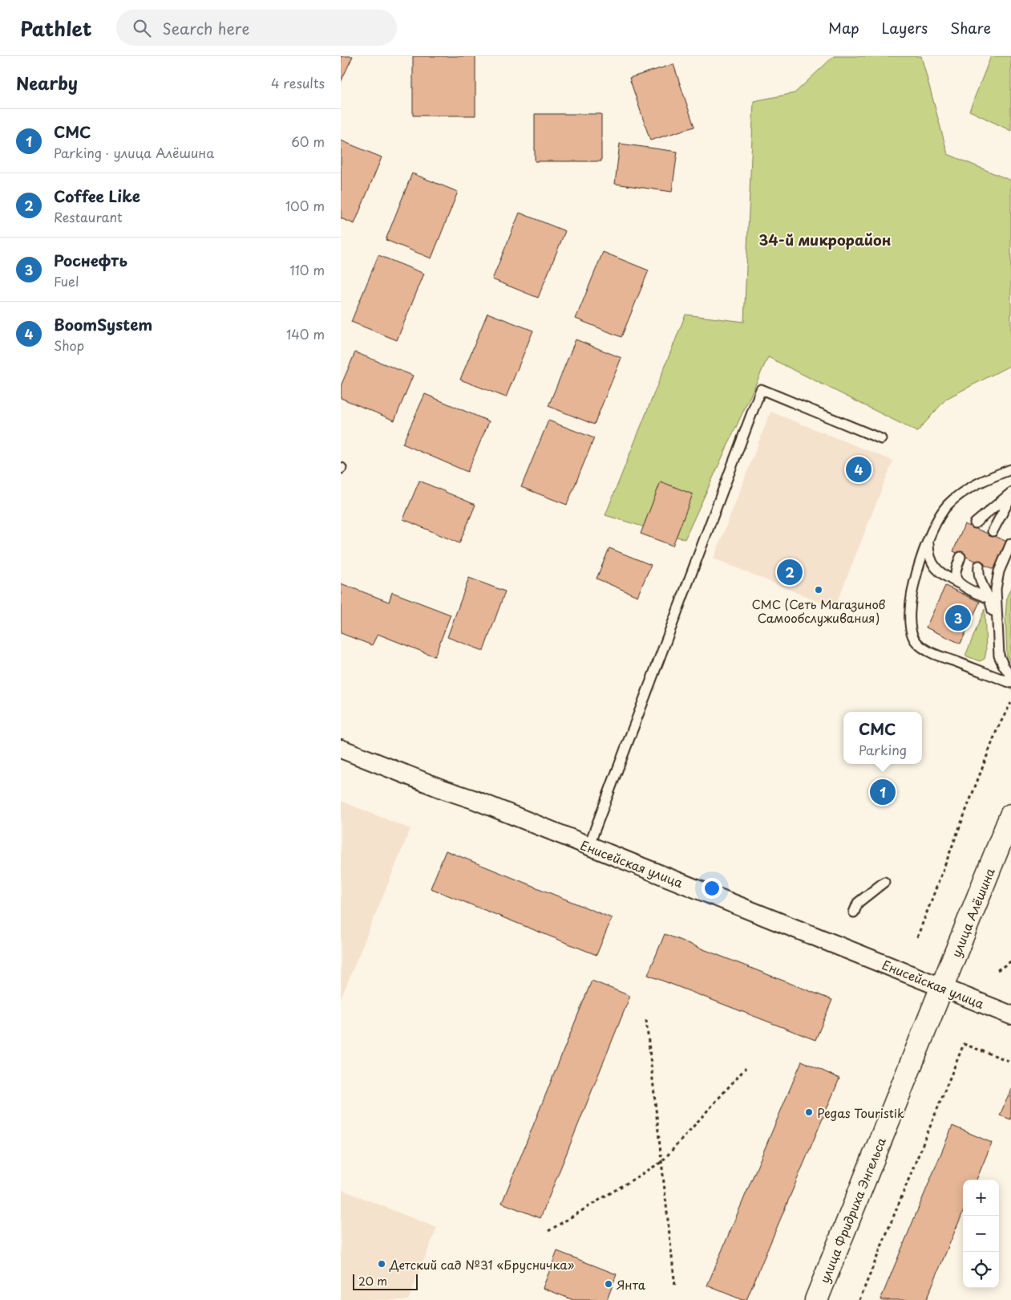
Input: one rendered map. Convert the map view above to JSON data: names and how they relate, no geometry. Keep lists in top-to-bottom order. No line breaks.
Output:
{"streets":{"street":["Енисейская улица","улица Алёшина","улица Фридриха Энгельса"]},"crossings":[["Енисейская улица","улица Алёшина"],["Енисейская улица","улица Фридриха Энгельса"],["улица Алёшина","улица Фридриха Энгельса"]],"districts":["34-й микрорайон"],"places":["СМС (Сеть Магазинов Самообслуживания)","Pegas Touristik","Детский сад №31 «Брусничка»","Янта"],"scale_bar":"20 m","page":{"header":"Pathlet","search":"Search here","nav":["Map","Layers","Share"],"heading":["Nearby","4 results"],"list":[{"mark":"1","name":"СМС","note":"Parking · улица Алёшина","value":"60 m"},{"mark":"2","name":"Coffee Like","note":"Restaurant","value":"100 m"},{"mark":"3","name":"Роснефть","note":"Fuel","value":"110 m"},{"mark":"4","name":"BoomSystem","note":"Shop","value":"140 m"}],"pins":["4","2","3","1"],"popup":["СМС","Parking"],"map_buttons":["+","−"],"scale":"20 m"}}
